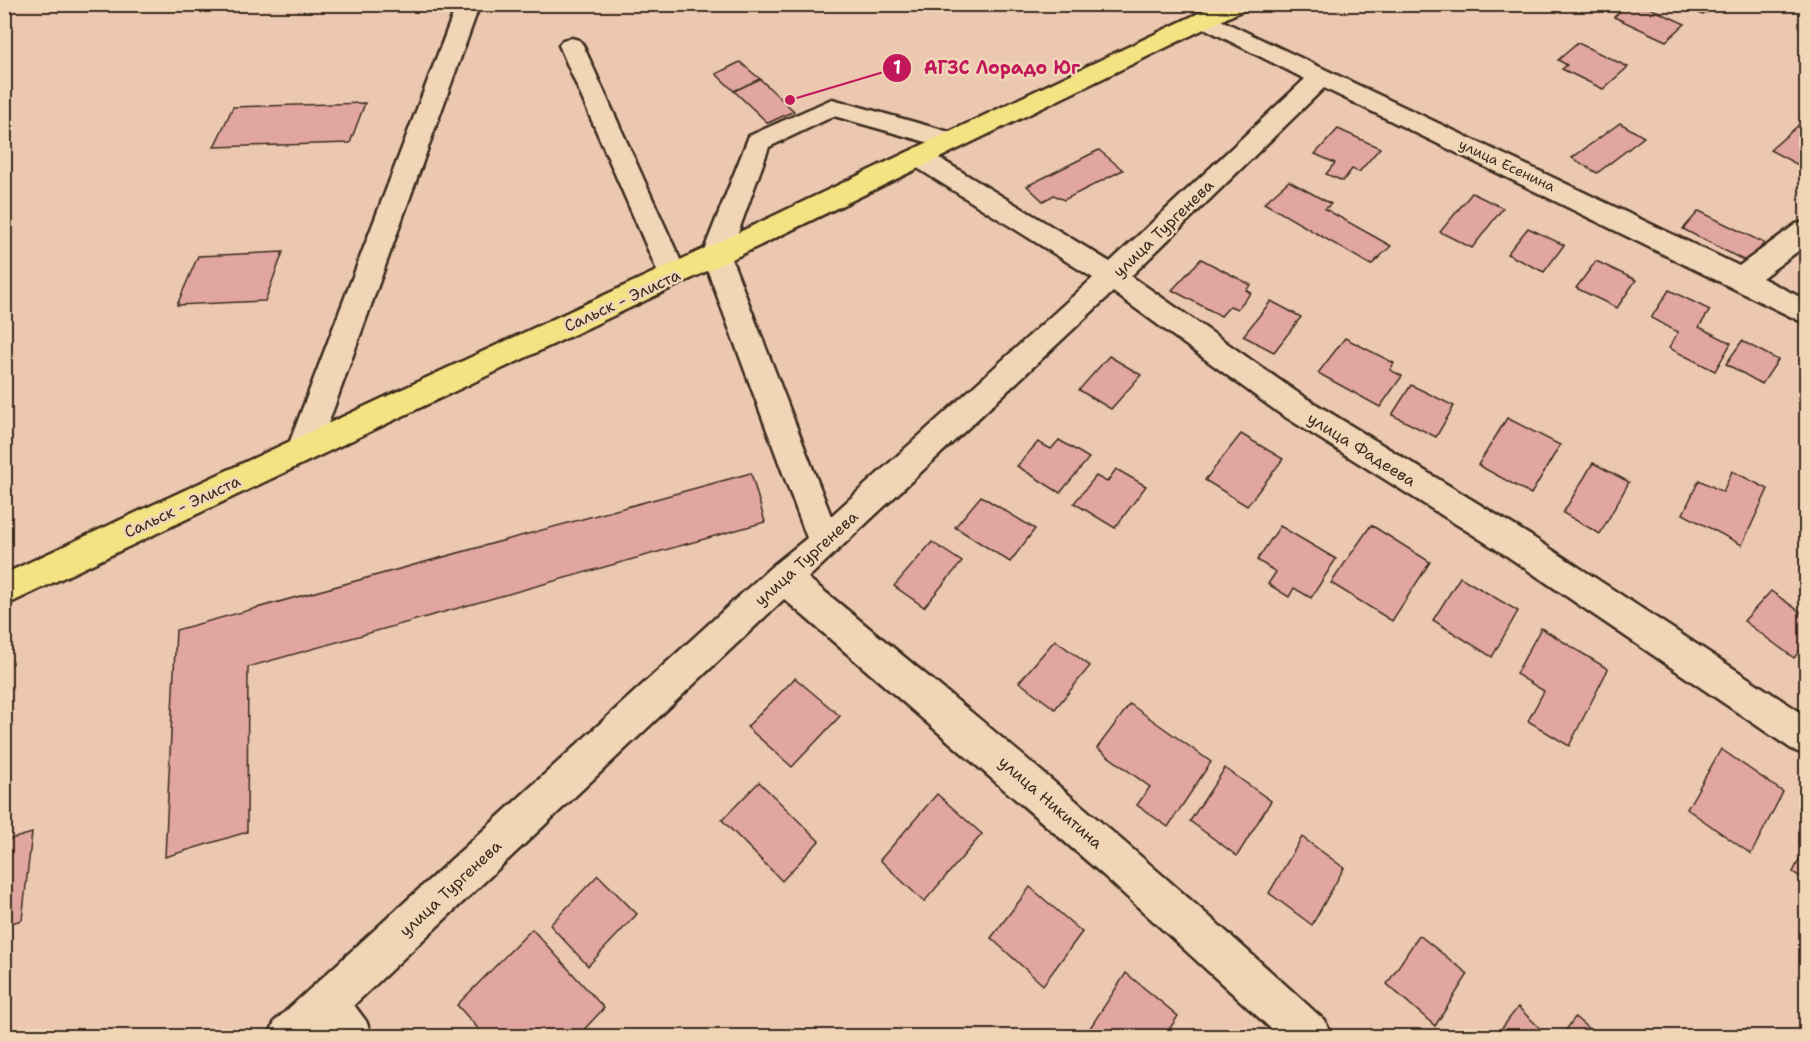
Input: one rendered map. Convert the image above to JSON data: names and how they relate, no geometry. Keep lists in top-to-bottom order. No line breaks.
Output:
{"streets":{"main road":["Сальск - Элиста"],"street":["улица Есенина","улица Тургенева","улица Фадеева","улица Никитина"]},"crossings":[["улица Есенина","улица Тургенева"],["улица Есенина","Сальск - Элиста"],["улица Тургенева","улица Фадеева"],["улица Тургенева","улица Никитина"],["Сальск - Элиста","улица Фадеева"]],"places":["АГЗС Лорадо Юг"]}
